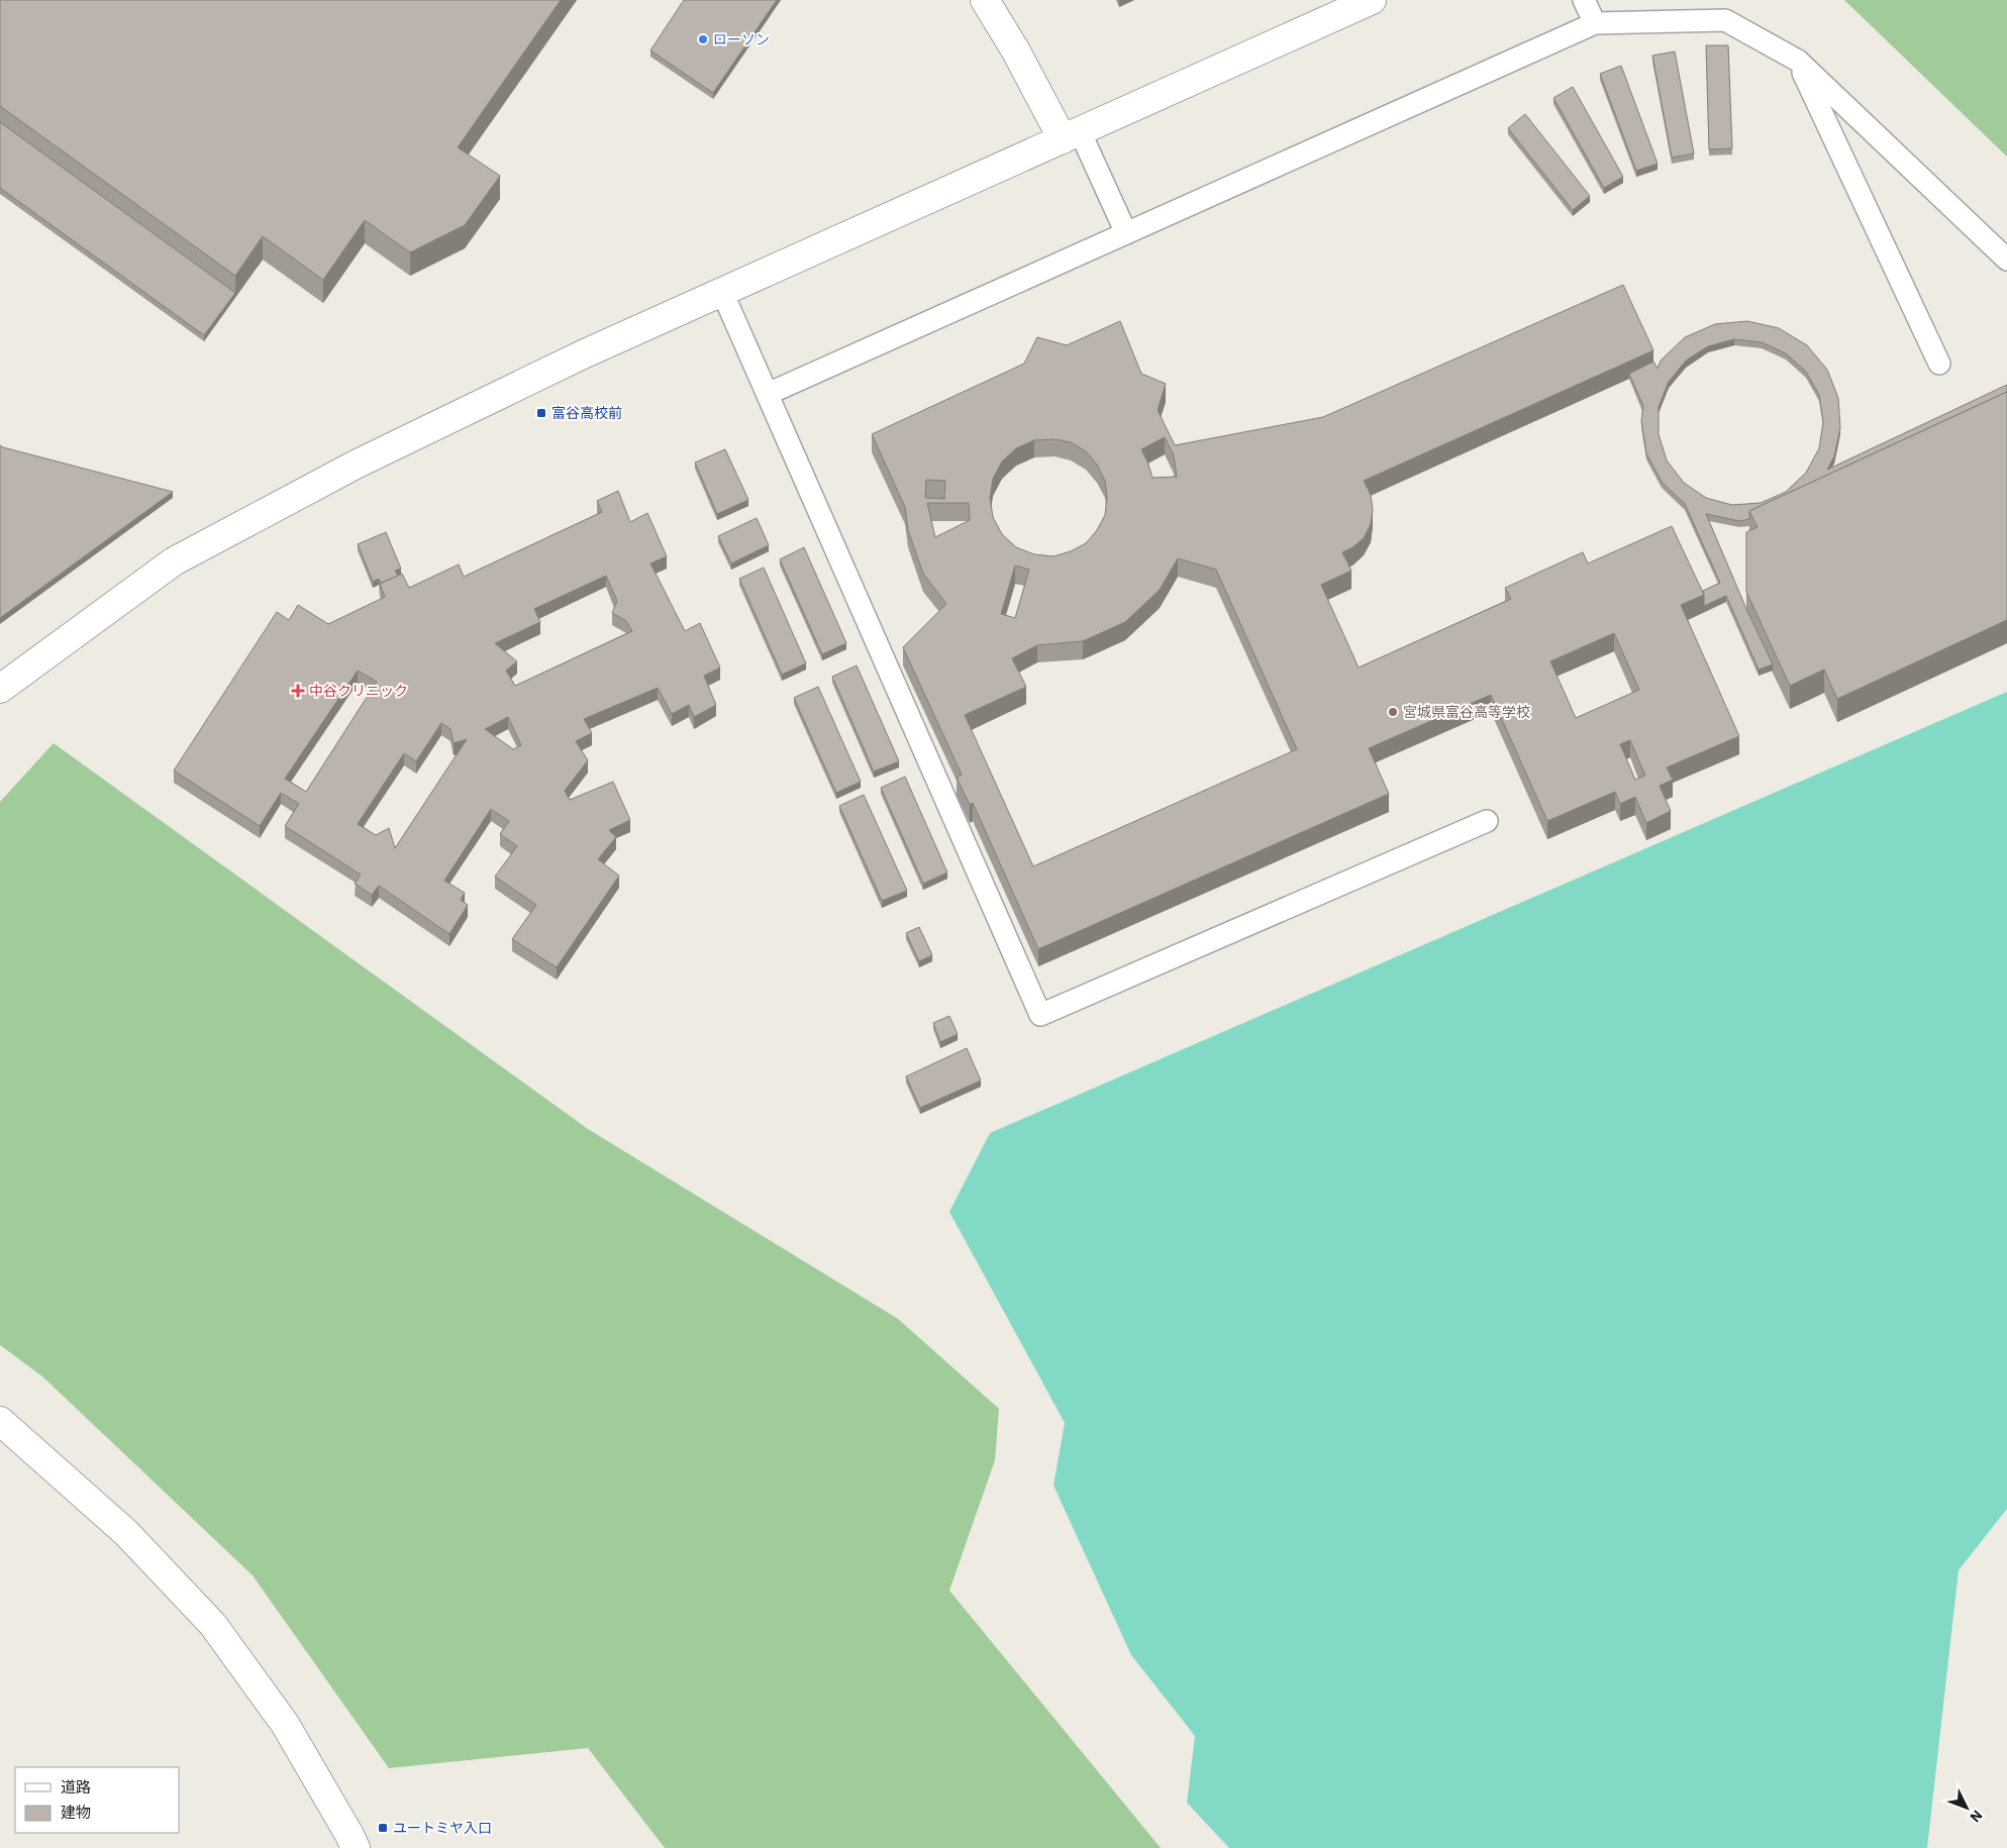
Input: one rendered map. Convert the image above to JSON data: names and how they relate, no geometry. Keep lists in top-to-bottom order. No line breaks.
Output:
{"places":{"other":["ローソン","宮城県富谷高等学校"],"transit":["富谷高校前","ユートミヤ入口"],"health":["中谷クリニック"]},"legend":["道路","建物"],"north":"bottom right"}
